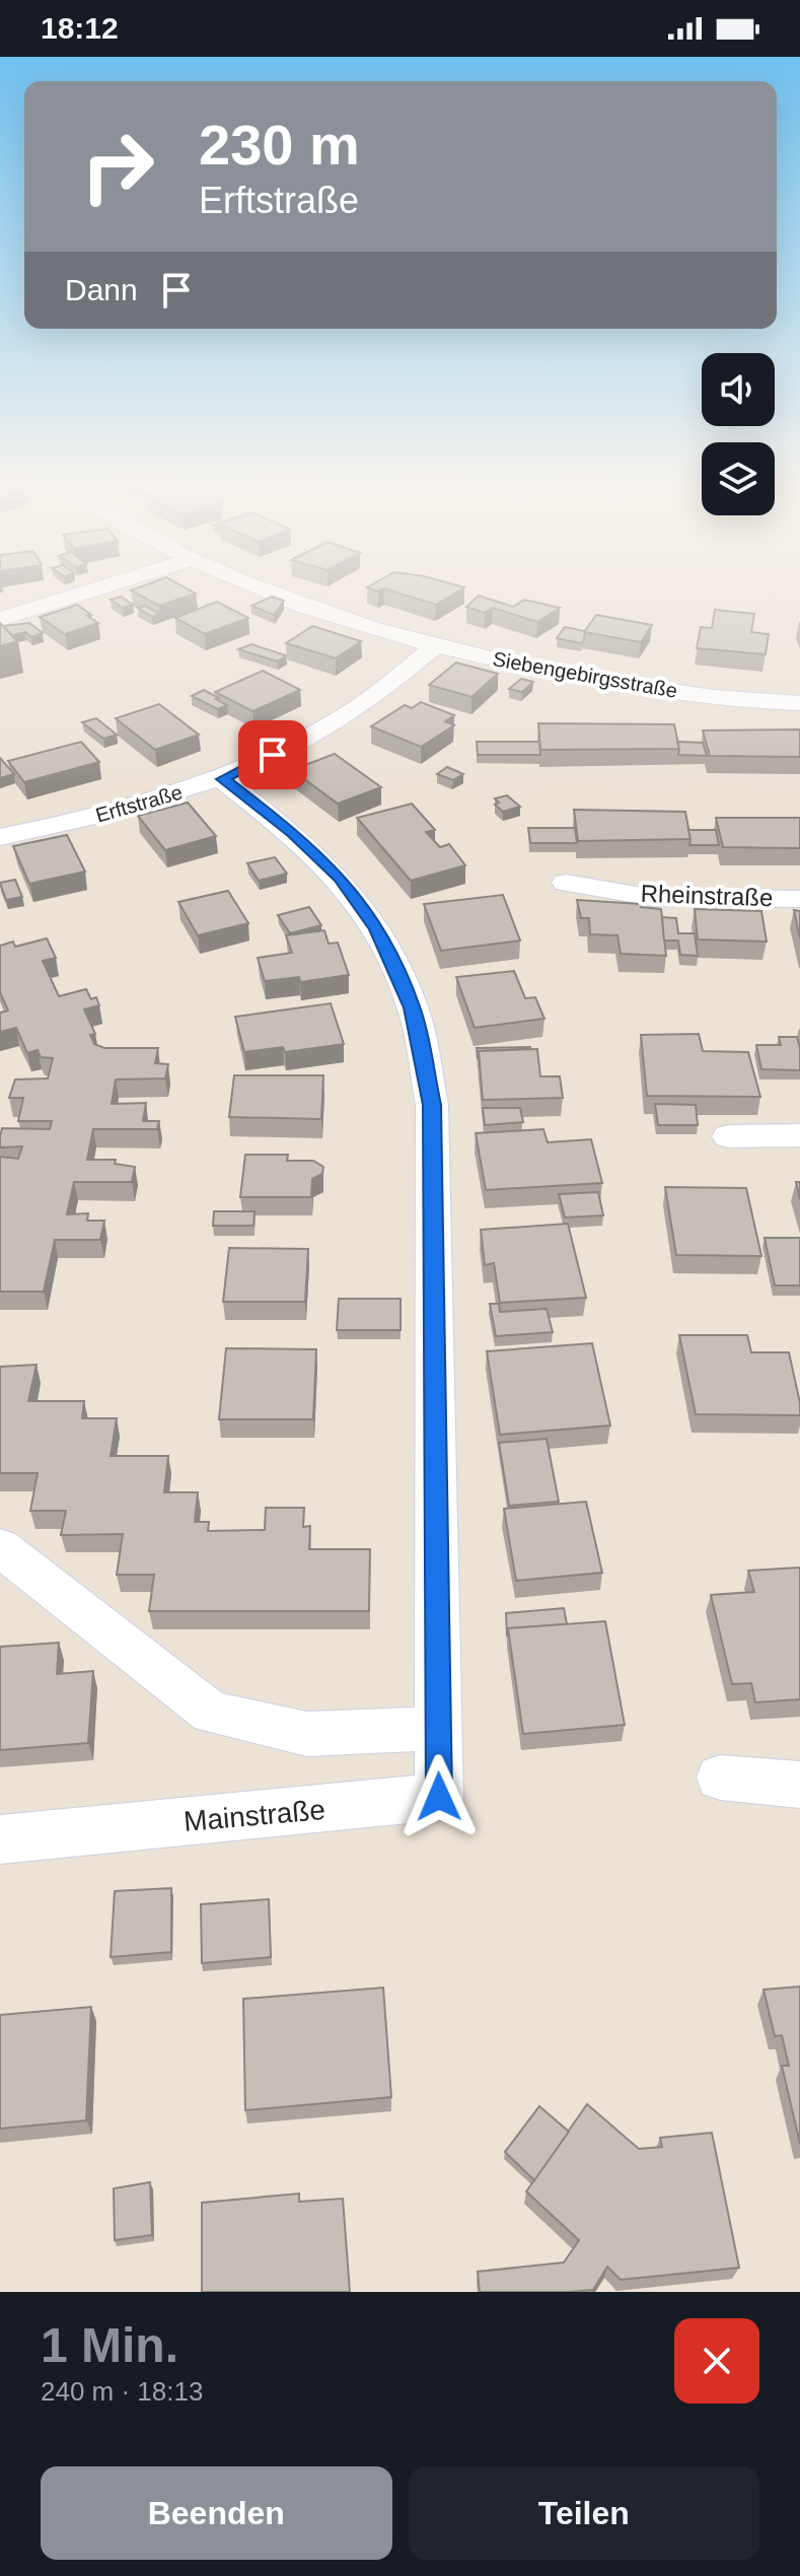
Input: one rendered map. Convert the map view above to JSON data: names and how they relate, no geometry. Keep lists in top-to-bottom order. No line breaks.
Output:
{"streets":{"street":["Siebengebirgsstraße","Erftstraße","Rheinstraße","Mainstraße"]},"crossings":[["Siebengebirgsstraße","Erftstraße"],["Erftstraße","Mainstraße"]],"page":{"status":"18:12","turn":["230 m","Erftstraße"],"then":"Dann","heading":["1 Min.","240 m · 18:13"],"buttons":["Beenden","Teilen"]}}
